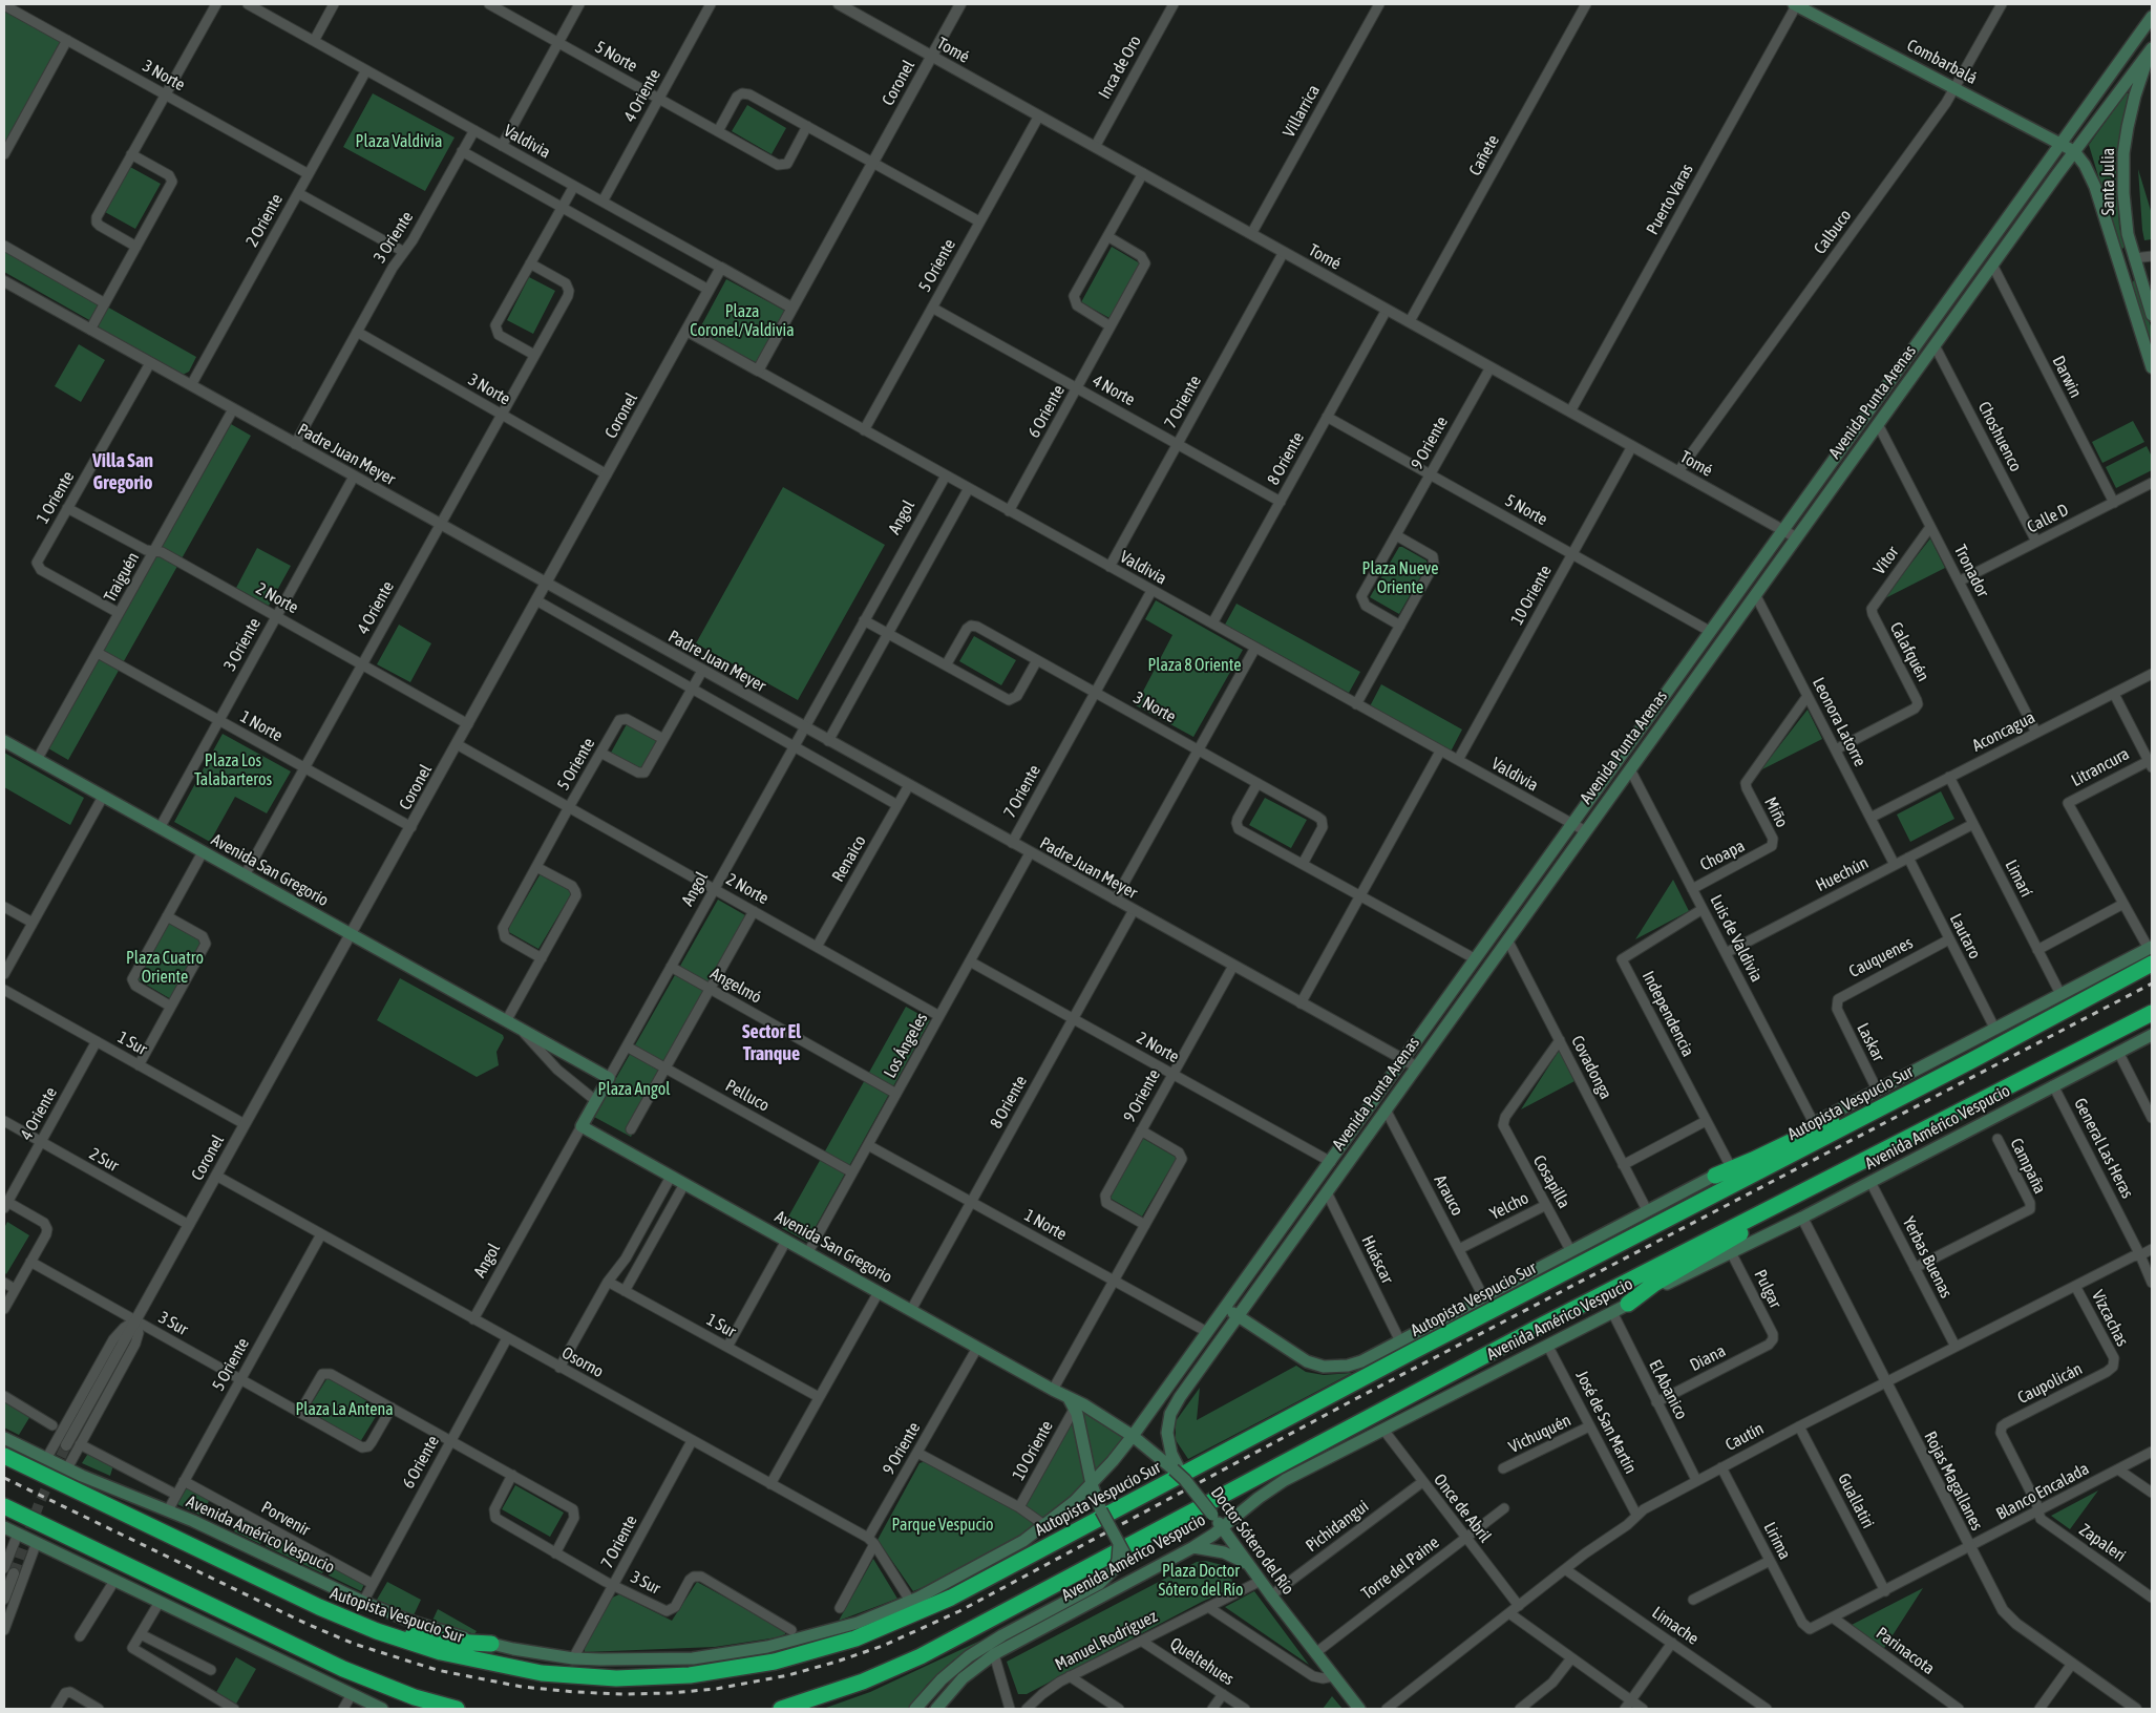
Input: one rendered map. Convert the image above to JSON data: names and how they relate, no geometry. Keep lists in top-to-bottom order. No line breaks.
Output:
{"streets":{"highway":["Autopista Vespucio Sur"],"main road":["Combarbalá","Santa Julia","Avenida Punta Arenas","Angol","Avenida San Gregorio","Avenida Américo Vespucio","Doctor Sótero del Río"],"street":["Tomé","5 Norte","Inca de Oro","3 Norte","Coronel","4 Oriente","Villarrica","Valdivia","Cañete","Puerto Varas","2 Oriente","Calbuco","3 Oriente","5 Oriente","Darwin","4 Norte","7 Oriente","6 Oriente","Choshuenco","9 Oriente","Padre Juan Meyer","8 Oriente","1 Oriente","Calle D","Vitor","Tronador","Traiguén","10 Oriente","2 Norte","Calafquén","Leonora Latorre","1 Norte","Aconcagua","Litrancura","Miño","Choapa","Renaico","Huechún","Limarí","Lautaro","Luis de Valdivia","Cauquenes","Angelmó","Independencia","Laskar","1 Sur","Los Ángeles","Covadonga","Pelluco","General Las Heras","2 Sur","Campaña","Cosapilla","Arauco","Yelcho","Yerbas Buenas","Huáscar","Pulgar","Vizcachas","3 Sur","Diana","Osorno","Caupolicán","El Abanico","José de San Martín","Vichuquén","Cautín","Rojas Magallanes","Blanco Encalada","Guallatiri","Once de Abril","Porvenir","Pichidangui","Lirima","Zapaleri","Torre del Paine","Limache","Manuel Rodríguez","Parinacota","Queltehues"]},"crossings":[["Tomé","Inca de Oro"],["Tomé","Coronel"],["Tomé","Villarrica"],["Tomé","Cañete"],["Tomé","Puerto Varas"],["Tomé","Calbuco"],["Tomé","5 Oriente"],["Tomé","7 Oriente"],["Tomé","Avenida Punta Arenas"],["Tomé","9 Oriente"],["Tomé","8 Oriente"],["Tomé","10 Oriente"],["5 Norte","4 Oriente"],["5 Norte","Avenida Punta Arenas"],["5 Norte","9 Oriente"],["5 Norte","8 Oriente"],["5 Norte","10 Oriente"],["Combarbalá","Santa Julia"],["Combarbalá","Puerto Varas"],["Combarbalá","Calbuco"],["Combarbalá","Avenida Punta Arenas"],["3 Norte","Coronel"],["3 Norte","4 Oriente"],["3 Norte","2 Oriente"],["3 Norte","3 Oriente"],["3 Norte","7 Oriente"],["Coronel","Valdivia"],["Coronel","Padre Juan Meyer"],["Coronel","2 Norte"],["Coronel","1 Norte"],["Coronel","Avenida San Gregorio"],["Coronel","1 Sur"],["Coronel","Avenida Américo Vespucio"],["Coronel","2 Sur"],["Coronel","3 Sur"],["Coronel","Osorno"],["4 Oriente","Valdivia"],["4 Oriente","Padre Juan Meyer"],["4 Oriente","2 Norte"],["4 Oriente","1 Norte"],["4 Oriente","Avenida San Gregorio"],["4 Oriente","1 Sur"],["4 Oriente","2 Sur"],["4 Oriente","3 Sur"],["Valdivia","2 Oriente"],["Valdivia","3 Oriente"],["Valdivia","5 Oriente"],["Valdivia","7 Oriente"],["Valdivia","Avenida Punta Arenas"],["Valdivia","6 Oriente"],["Valdivia","8 Oriente"],["Valdivia","Angol"],["Valdivia","10 Oriente"],["Santa Julia","Avenida Punta Arenas"],["2 Oriente","Padre Juan Meyer"],["3 Oriente","Padre Juan Meyer"],["3 Oriente","2 Norte"],["3 Oriente","1 Norte"],["3 Oriente","Avenida San Gregorio"],["5 Oriente","4 Norte"],["5 Oriente","2 Norte"],["5 Oriente","Avenida Américo Vespucio"],["5 Oriente","3 Sur"],["5 Oriente","Osorno"],["5 Oriente","Porvenir"],["Darwin","Avenida Punta Arenas"],["Darwin","Calle D"],["4 Norte","7 Oriente"],["4 Norte","6 Oriente"],["4 Norte","8 Oriente"],["7 Oriente","Padre Juan Meyer"],["7 Oriente","Avenida Américo Vespucio"],["7 Oriente","3 Sur"],["7 Oriente","Osorno"],["Avenida Punta Arenas","Choshuenco"],["Avenida Punta Arenas","Padre Juan Meyer"],["Avenida Punta Arenas","Tronador"],["Avenida Punta Arenas","2 Norte"],["Avenida Punta Arenas","Leonora Latorre"],["Avenida Punta Arenas","1 Norte"],["Avenida Punta Arenas","Avenida San Gregorio"],["Avenida Punta Arenas","Luis de Valdivia"],["Avenida Punta Arenas","Covadonga"],["Avenida Punta Arenas","Avenida Américo Vespucio"],["Avenida Punta Arenas","Arauco"],["Avenida Punta Arenas","Huáscar"],["Avenida Punta Arenas","Doctor Sótero del Río"],["6 Oriente","Avenida Américo Vespucio"],["6 Oriente","Osorno"],["6 Oriente","Porvenir"],["Choshuenco","Calle D"],["9 Oriente","Padre Juan Meyer"],["9 Oriente","2 Norte"],["9 Oriente","Avenida San Gregorio"],["9 Oriente","Osorno"],["Padre Juan Meyer","8 Oriente"],["Padre Juan Meyer","1 Oriente"],["Padre Juan Meyer","Angol"],["Padre Juan Meyer","Traiguén"],["Padre Juan Meyer","Renaico"],["Padre Juan Meyer","Los Ángeles"],["8 Oriente","2 Norte"],["8 Oriente","1 Norte"],["8 Oriente","Avenida San Gregorio"],["1 Oriente","Traiguén"],["1 Oriente","2 Norte"],["Angol","2 Norte"],["Angol","Avenida San Gregorio"],["Angol","Angelmó"],["Angol","Pelluco"],["Angol","Osorno"],["Calle D","Tronador"],["Vitor","Tronador"],["Vitor","Calafquén"],["Tronador","Aconcagua"],["Traiguén","2 Norte"],["Traiguén","1 Norte"],["Traiguén","Avenida San Gregorio"],["10 Oriente","Avenida San Gregorio"],["2 Norte","Renaico"],["2 Norte","Los Ángeles"],["Calafquén","Leonora Latorre"],["Leonora Latorre","Aconcagua"],["Leonora Latorre","Miño"],["Leonora Latorre","Huechún"],["1 Norte","Los Ángeles"],["Aconcagua","Limarí"],["Miño","Choapa"],["Choapa","Luis de Valdivia"],["Avenida San Gregorio","Los Ángeles"],["Avenida San Gregorio","Avenida Américo Vespucio"],["Huechún","Limarí"],["Huechún","Lautaro"],["Huechún","Luis de Valdivia"],["Lautaro","Cauquenes"],["Luis de Valdivia","Independencia"],["Cauquenes","Laskar"],["Angelmó","Los Ángeles"],["Los Ángeles","Pelluco"],["Covadonga","Cosapilla"],["Avenida Américo Vespucio","General Las Heras"],["Avenida Américo Vespucio","Yerbas Buenas"],["Avenida Américo Vespucio","Pulgar"],["Avenida Américo Vespucio","Osorno"],["Avenida Américo Vespucio","El Abanico"],["Avenida Américo Vespucio","José de San Martín"],["Avenida Américo Vespucio","Rojas Magallanes"],["Avenida Américo Vespucio","Once de Abril"],["Avenida Américo Vespucio","Doctor Sótero del Río"],["General Las Heras","Cautín"],["Campaña","Yerbas Buenas"],["Cosapilla","Yelcho"],["Arauco","Yelcho"],["Yerbas Buenas","Cautín"],["Pulgar","Diana"],["Vizcachas","Caupolicán"],["Vizcachas","Cautín"],["Diana","El Abanico"],["Caupolicán","Blanco Encalada"],["Caupolicán","Zapaleri"],["El Abanico","Cautín"],["José de San Martín","Vichuquén"],["José de San Martín","Cautín"],["Cautín","Rojas Magallanes"],["Cautín","Guallatiri"],["Cautín","Once de Abril"],["Cautín","Lirima"],["Cautín","Limache"],["Rojas Magallanes","Blanco Encalada"],["Blanco Encalada","Guallatiri"],["Blanco Encalada","Lirima"],["Blanco Encalada","Zapaleri"],["Blanco Encalada","Parinacota"],["Once de Abril","Pichidangui"],["Once de Abril","Torre del Paine"],["Pichidangui","Doctor Sótero del Río"],["Doctor Sótero del Río","Torre del Paine"],["Doctor Sótero del Río","Manuel Rodríguez"],["Manuel Rodríguez","Queltehues"]],"districts":["Villa San Gregorio","Sector El Tranque"],"parks":["Plaza Valdivia","Plaza Coronel/Valdivia","Plaza Nueve Oriente","Plaza 8 Oriente","Plaza Los Talabarteros","Plaza Cuatro Oriente","Plaza Angol","Plaza La Antena","Parque Vespucio","Plaza Doctor Sótero del Río"]}
